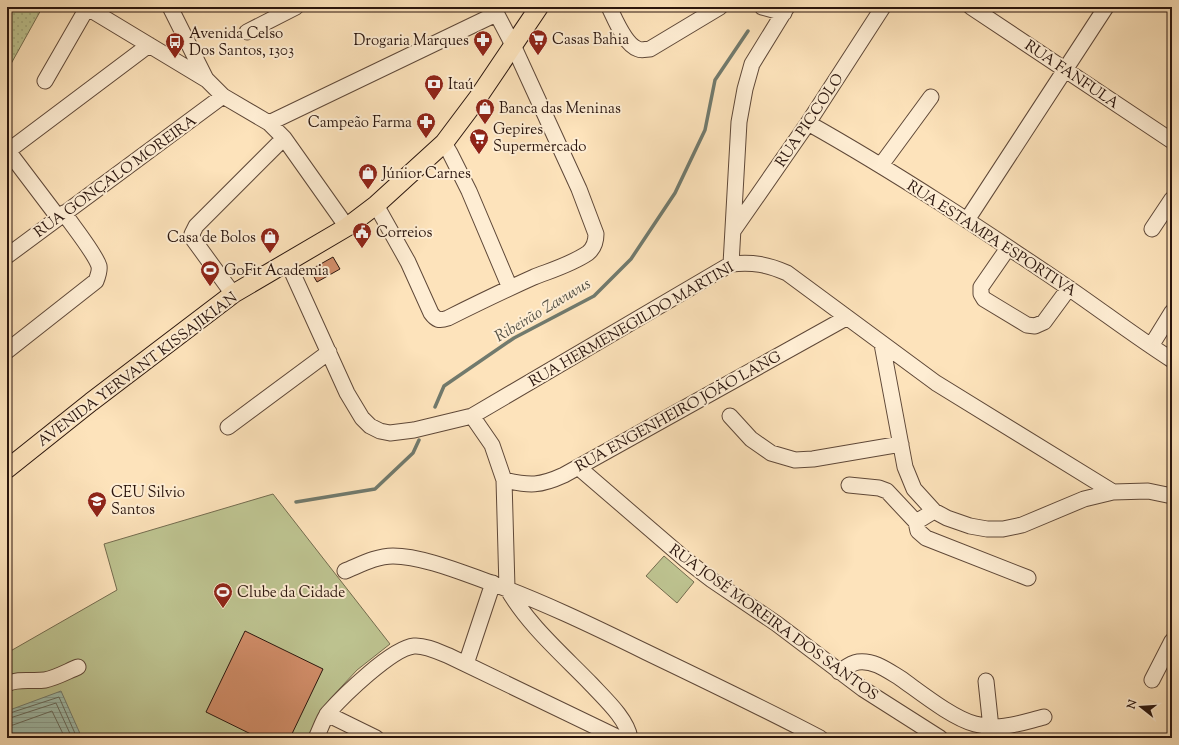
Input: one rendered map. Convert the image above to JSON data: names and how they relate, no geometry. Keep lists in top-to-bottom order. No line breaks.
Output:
{"streets":{"main road":["AVENIDA YERVANT KISSAJIKIAN"],"street":["RUA FANFULA","RUA PICCOLO","RUA GONÇALO MOREIRA","RUA ESTAMPA ESPORTIVA","RUA HERMENEGILDO MARTINI","RUA ENGENHEIRO JOÃO LANG","RUA JOSÉ MOREIRA DOS SANTOS"]},"crossings":[["RUA PICCOLO","RUA ESTAMPA ESPORTIVA"],["RUA HERMENEGILDO MARTINI","AVENIDA YERVANT KISSAJIKIAN"],["RUA HERMENEGILDO MARTINI","RUA ENGENHEIRO JOÃO LANG"],["RUA ENGENHEIRO JOÃO LANG","RUA JOSÉ MOREIRA DOS SANTOS"]],"water":["Ribeirão Zavuvus"],"places":{"supermarket":["Casas Bahia","Gepires Supermercado"],"pharmacy":["Drogaria Marques","Campeão Farma"],"bus stop":["Avenida Celso Dos Santos, 1303"],"bank":["Itaú"],"shop":["Banca das Meninas","Júnior Carnes","Casa de Bolos"],"public building":["Correios"],"sports":["GoFit Academia","Clube da Cidade"],"school or university":["CEU Silvio Santos"]},"north":"left"}
